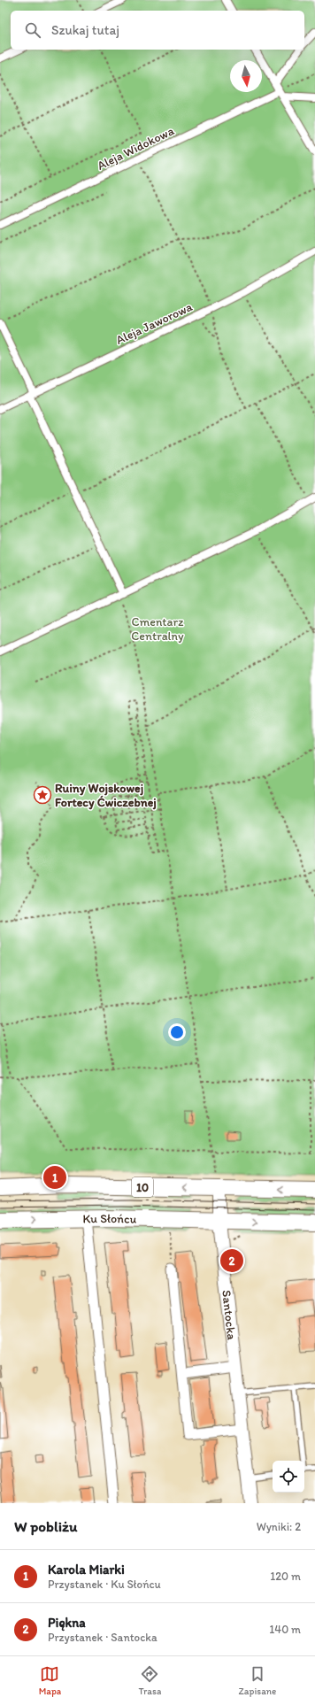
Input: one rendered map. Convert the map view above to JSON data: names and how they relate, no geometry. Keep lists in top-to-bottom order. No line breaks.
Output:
{"streets":{"main road":["10","Ku Słońcu"],"street":["Aleja Widokowa","Aleja Jaworowa","Santocka"]},"crossings":[["Ku Słońcu","Santocka"]],"parks":["Cmentarz Centralny"],"places":{"place":["Ruiny Wojskowej Fortecy Ćwiczebnej"]},"north":"bottom","page":{"search":"Szukaj tutaj","pins":["1","2"],"heading":["W pobliżu","Wyniki: 2"],"list":[{"mark":"1","name":"Karola Miarki","note":"Przystanek · Ku Słońcu","value":"120 m"},{"mark":"2","name":"Piękna","note":"Przystanek · Santocka","value":"140 m"}],"nav":["Mapa","Trasa","Zapisane"]}}
